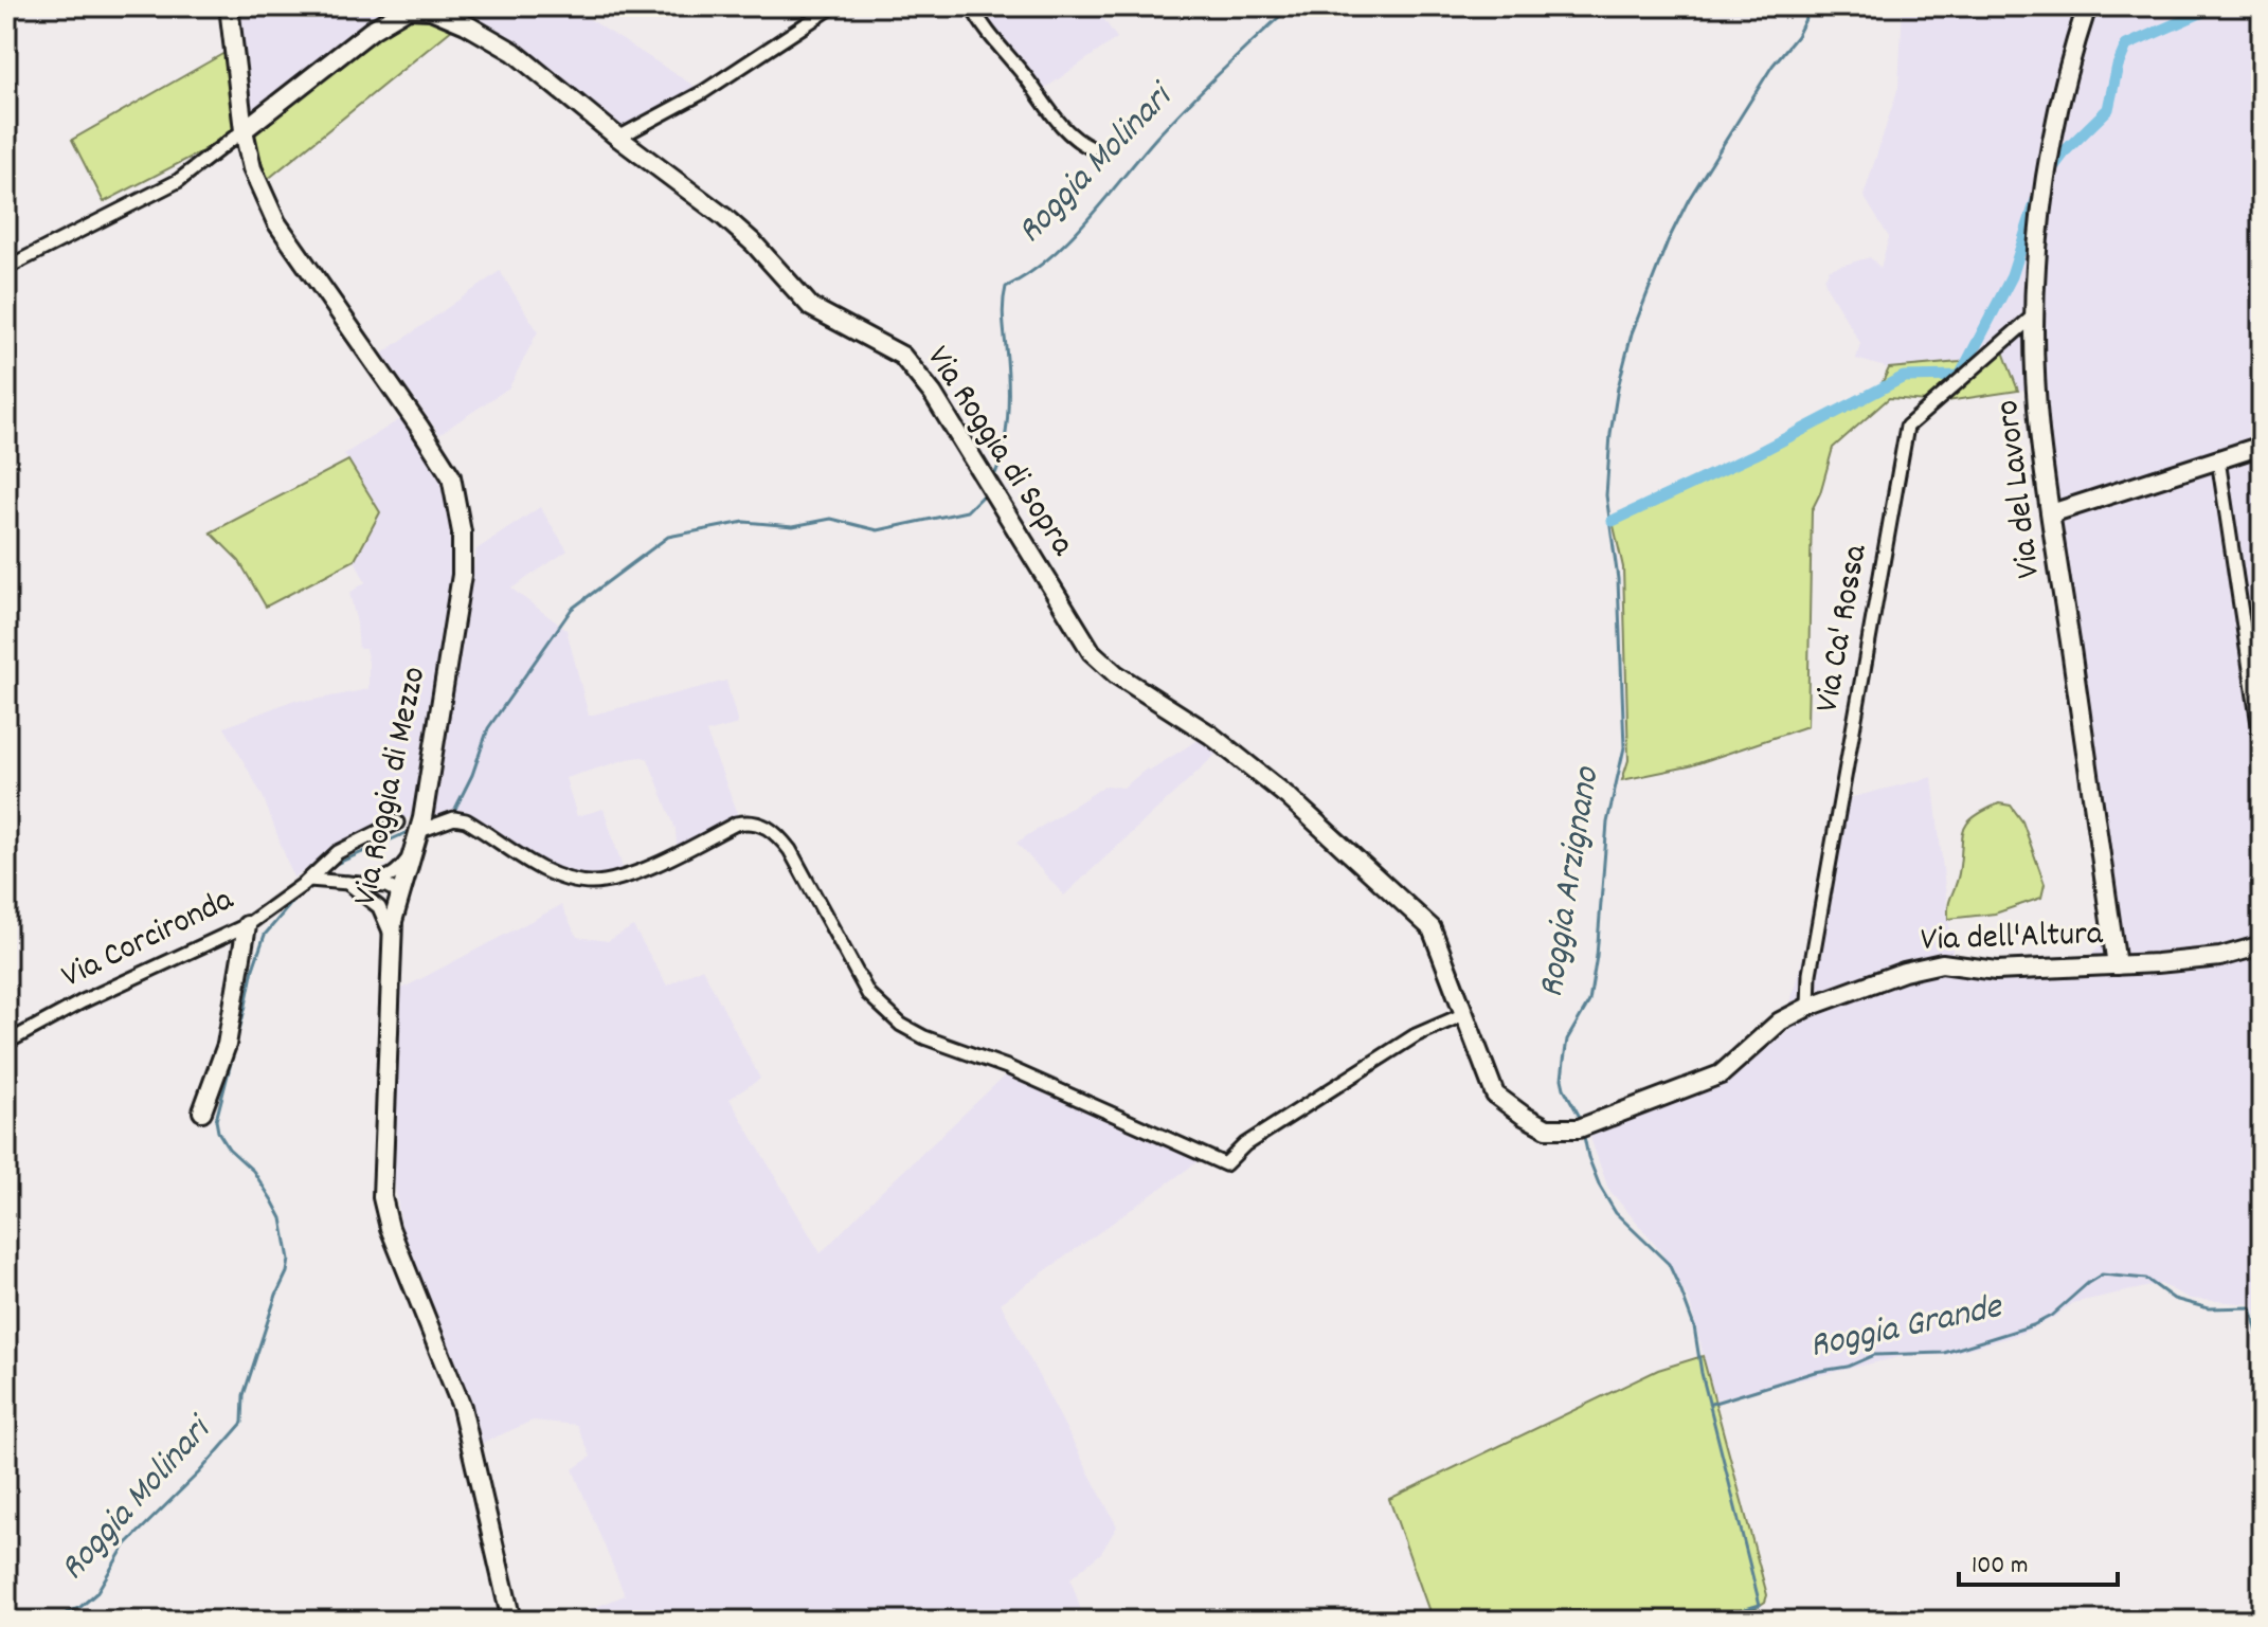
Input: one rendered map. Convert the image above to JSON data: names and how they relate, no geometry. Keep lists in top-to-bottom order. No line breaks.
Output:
{"streets":{"street":["Via Roggia di Sopra","Via del Lavoro","Via Ca' Rossa","Via Roggia di Mezzo","Via dell'Altura","Via Corcironda"]},"crossings":[["Via Roggia di Sopra","Via Roggia di Mezzo"],["Via Roggia di Sopra","Via dell'Altura"],["Via del Lavoro","Via Ca' Rossa"],["Via del Lavoro","Via dell'Altura"],["Via Ca' Rossa","Via dell'Altura"]],"water":["Roggia Molinari","Roggia Arzignano","Roggia Grande"],"scale_bar":"100 m"}
